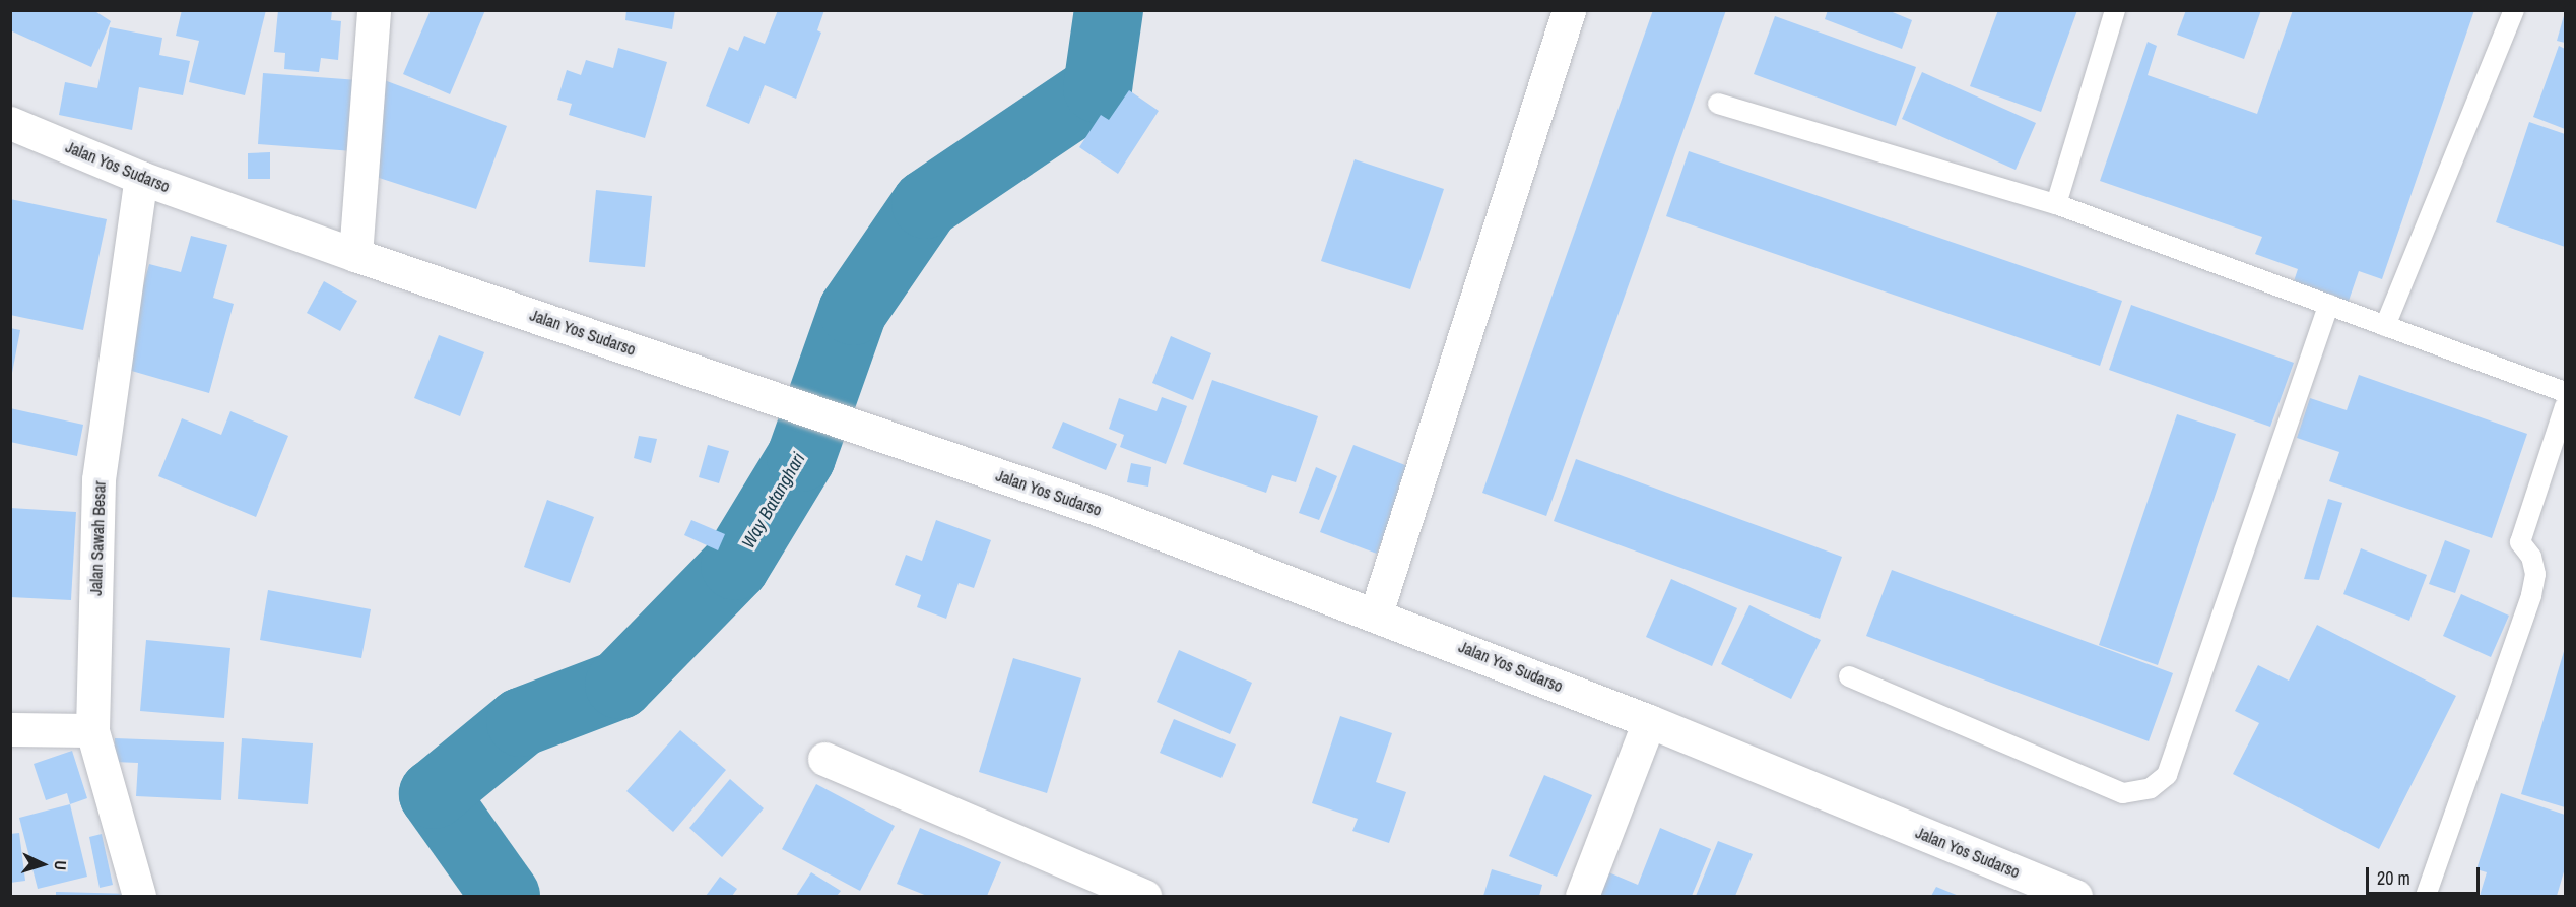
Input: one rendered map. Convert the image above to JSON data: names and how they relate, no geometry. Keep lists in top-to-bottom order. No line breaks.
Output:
{"streets":{"street":["Jalan Yos Sudarso","Jalan Sawah Besar"]},"crossings":[["Jalan Yos Sudarso","Jalan Sawah Besar"]],"water":["Way Batanghari"],"scale_bar":"20 m","north":"right"}
